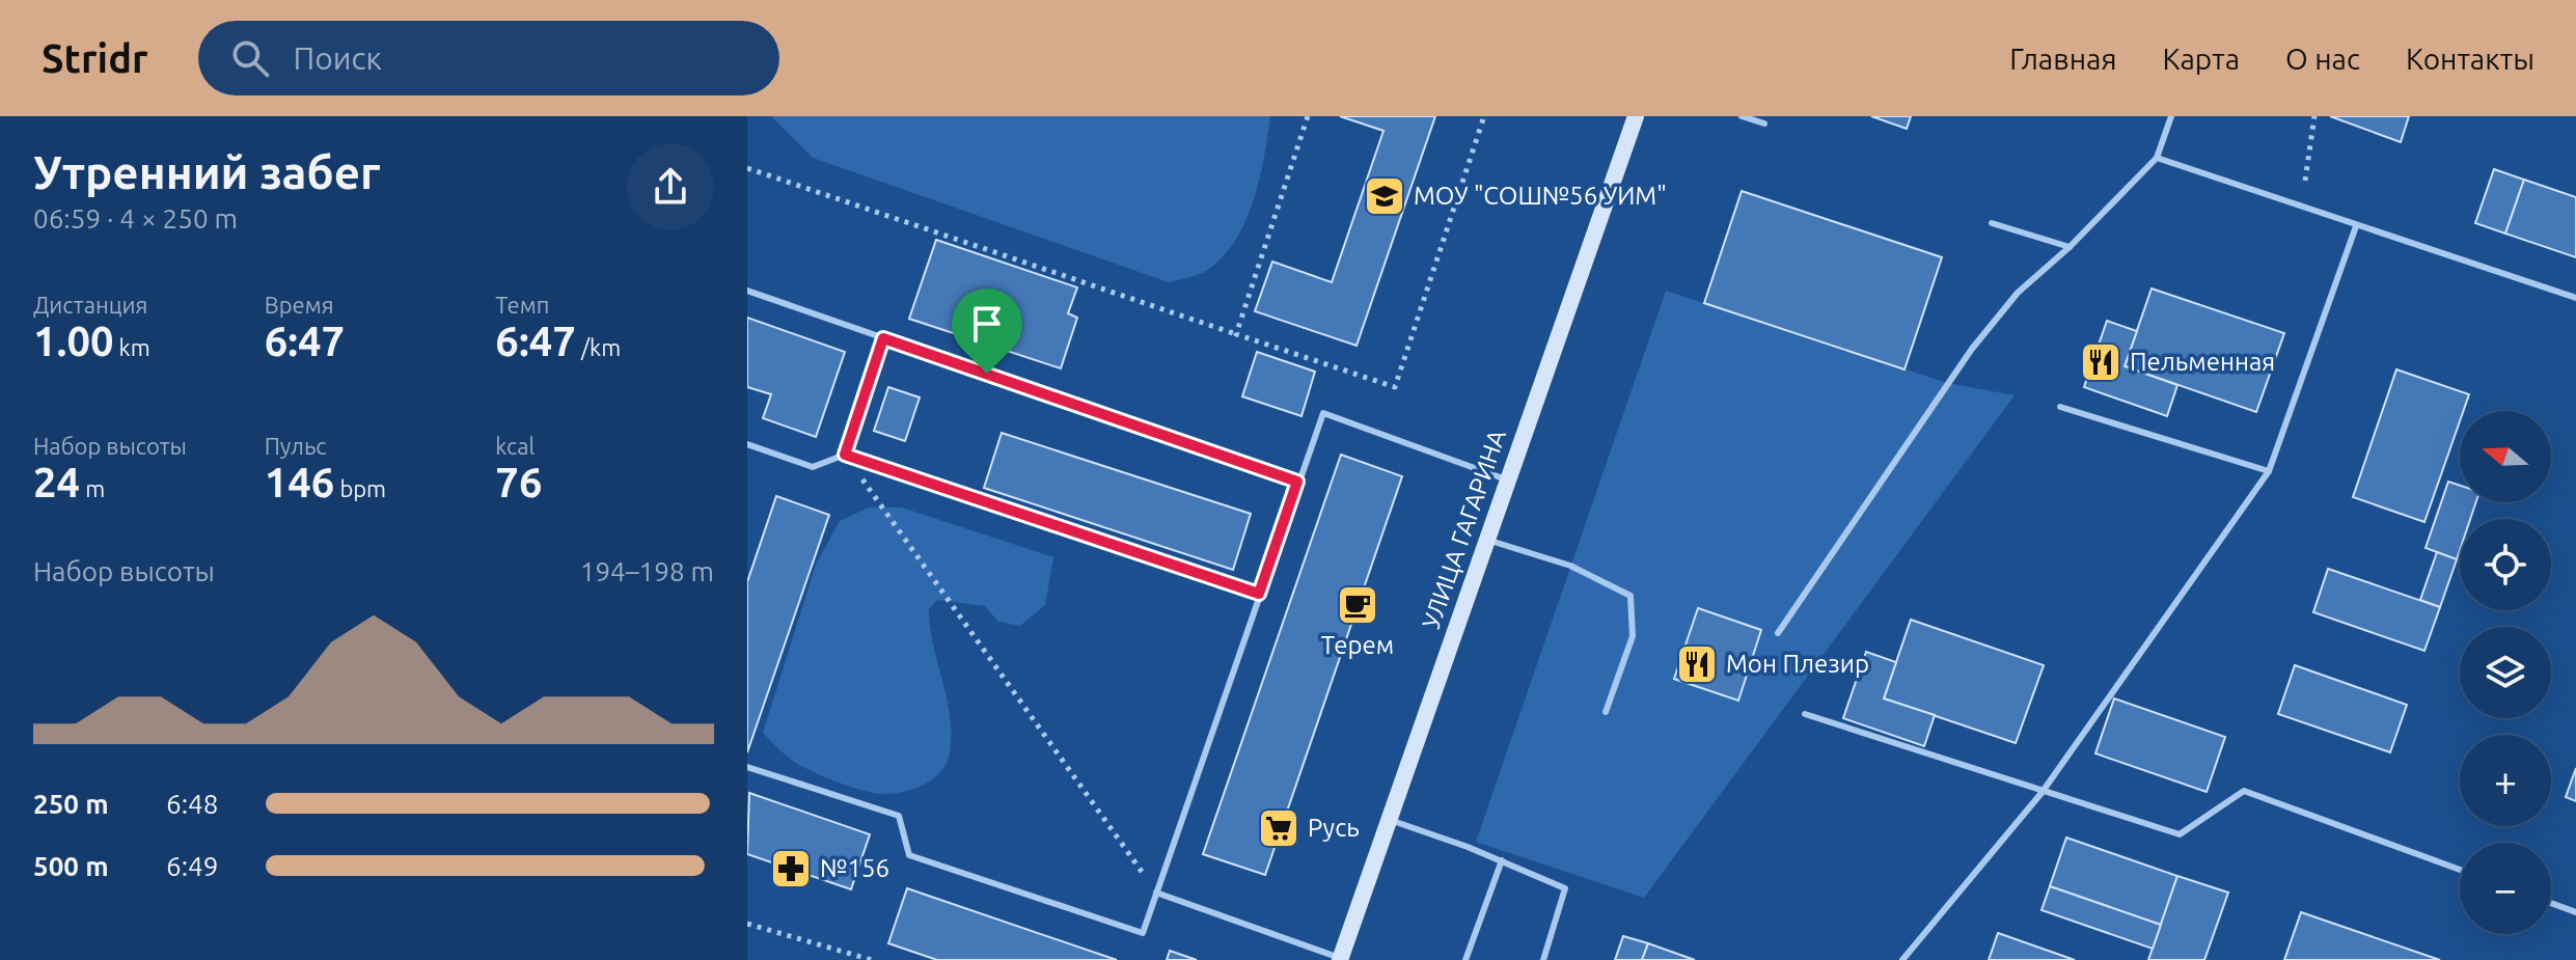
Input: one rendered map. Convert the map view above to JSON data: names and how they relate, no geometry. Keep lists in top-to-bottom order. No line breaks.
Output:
{"streets":{"main road":["УЛИЦА ГАГАРИНА"]},"places":{"school or university":["МОУ \"СОШ№56 УИМ\""],"restaurant":["Пельменная","Мон Плезир"],"cafe":["Терем"],"supermarket":["Русь"],"pharmacy":["№156"]},"north":"left","page":{"header":"Stridr","search":"Поиск","nav":["Главная","Карта","О нас","Контакты"],"heading":["Утренний забег","06:59 · 4 × 250 m"],"stats":[["Дистанция","1.00 km"],["Время","6:47"],["Темп","6:47 /km"],["Набор высоты","24 m"],["Пульс","146 bpm"],["kcal","76"]],"map_buttons":["+","−"],"chart":["Набор высоты","194–198 m"],"list":[{"name":"250 m","note":"6:48"},{"name":"500 m","note":"6:49"}]}}
